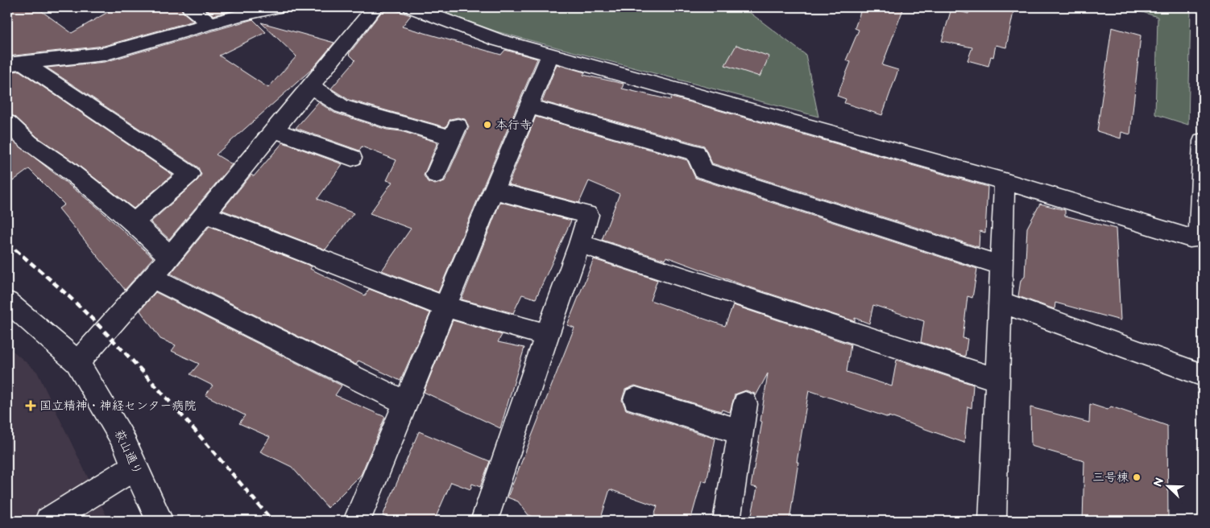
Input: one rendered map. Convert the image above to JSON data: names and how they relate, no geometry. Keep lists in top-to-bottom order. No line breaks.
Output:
{"streets":{"street":["萩山通り"]},"places":{"other":["本行寺","三号棟"],"health":["国立精神・神経センター病院"]},"north":"top left"}
